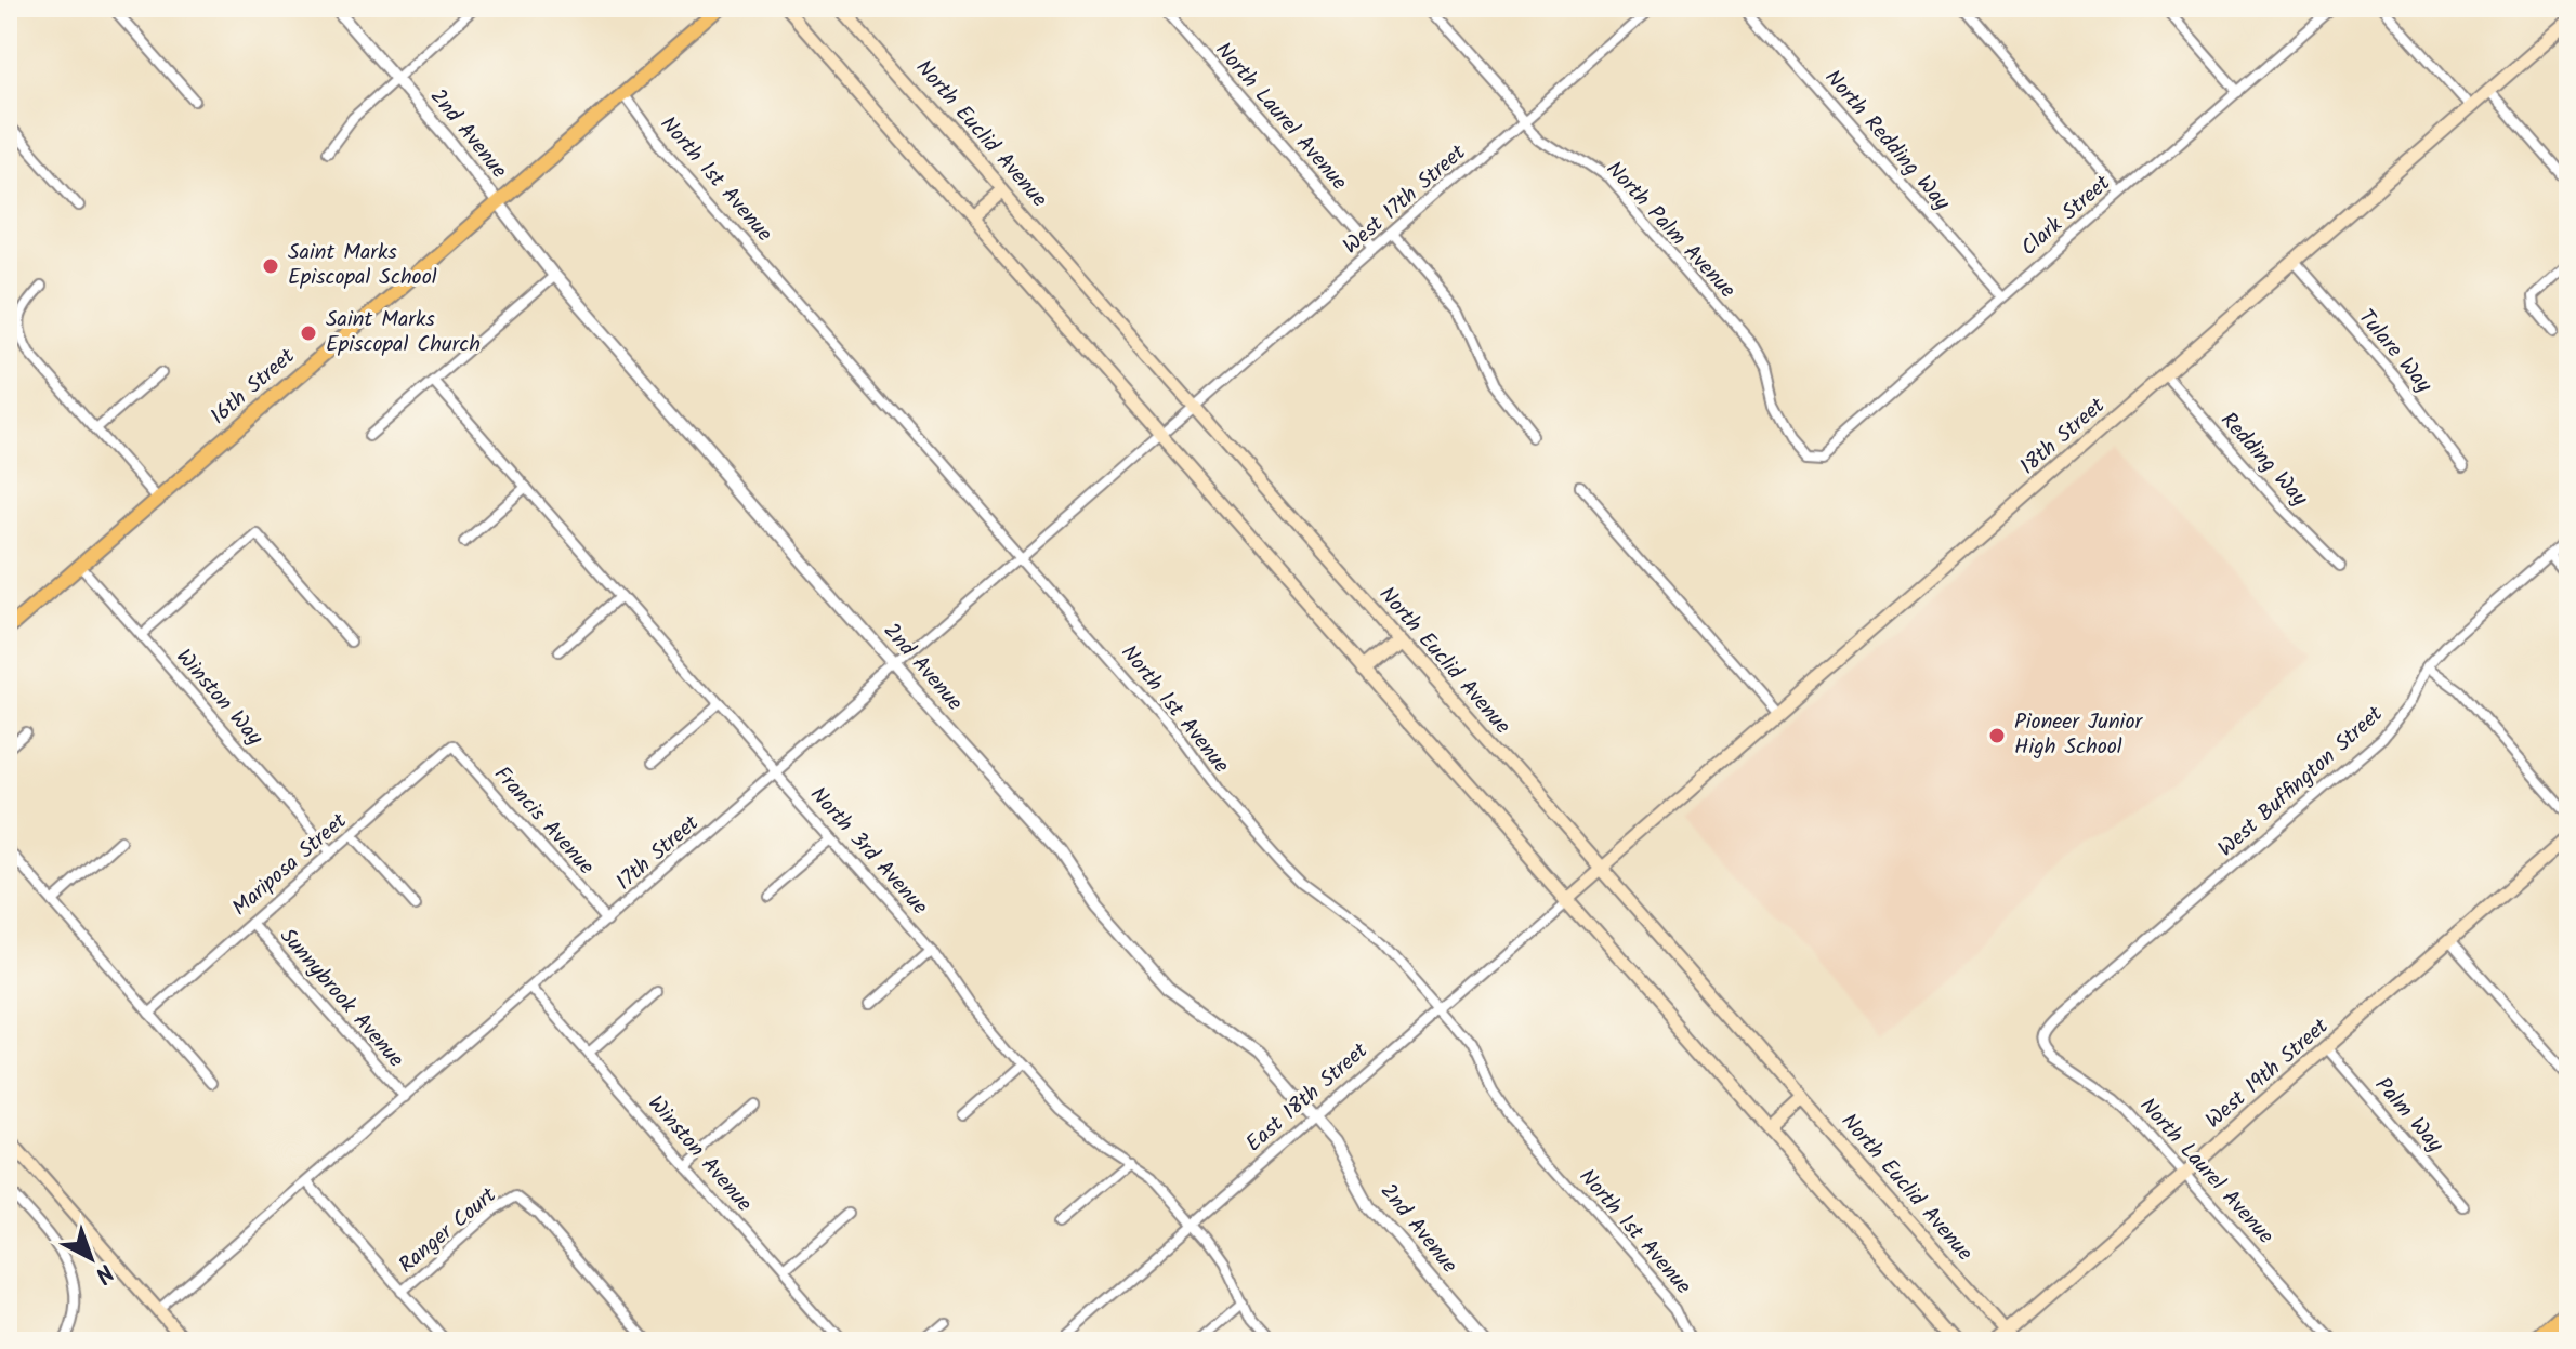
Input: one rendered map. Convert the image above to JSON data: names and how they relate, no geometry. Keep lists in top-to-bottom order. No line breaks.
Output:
{"streets":{"main road":["North Euclid Avenue","16th Street","18th Street","West 19th Street","East 18th Street"],"street":["North Laurel Avenue","2nd Avenue","North Redding Way","North 1st Avenue","West 17th Street","Clark Street","North Palm Avenue","Tulare Way","Redding Way","Winston Way","West Buffington Street","Francis Avenue","North 3rd Avenue","17th Street","Mariposa Street","Sunnybrook Avenue","Palm Way","Winston Avenue","Ranger Court"]},"crossings":[["North Laurel Avenue","West 17th Street"],["North Laurel Avenue","West Buffington Street"],["North Laurel Avenue","West 19th Street"],["2nd Avenue","16th Street"],["2nd Avenue","17th Street"],["2nd Avenue","East 18th Street"],["North Euclid Avenue","West 17th Street"],["North Euclid Avenue","18th Street"],["North Euclid Avenue","West 19th Street"],["North Redding Way","Clark Street"],["North 1st Avenue","16th Street"],["North 1st Avenue","17th Street"],["North 1st Avenue","East 18th Street"],["West 17th Street","North Palm Avenue"],["West 17th Street","17th Street"],["Clark Street","North Palm Avenue"],["Tulare Way","18th Street"],["16th Street","Winston Way"],["18th Street","Redding Way"],["18th Street","East 18th Street"],["Winston Way","Mariposa Street"],["Francis Avenue","17th Street"],["Francis Avenue","Mariposa Street"],["North 3rd Avenue","17th Street"],["North 3rd Avenue","East 18th Street"],["17th Street","Sunnybrook Avenue"],["17th Street","Winston Avenue"],["Mariposa Street","Sunnybrook Avenue"],["West 19th Street","Palm Way"]],"places":["Saint Marks Episcopal School","Saint Marks Episcopal Church","Pioneer Junior High School"],"north":"bottom right"}
